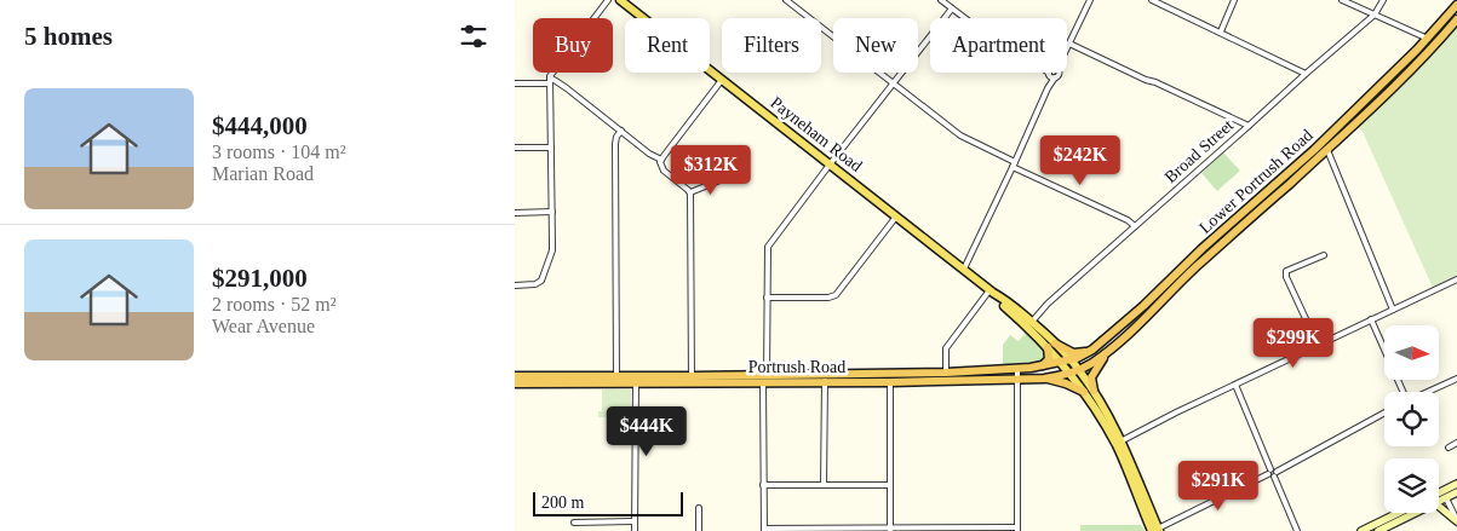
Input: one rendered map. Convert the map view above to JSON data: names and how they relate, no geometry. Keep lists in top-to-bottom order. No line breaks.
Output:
{"streets":{"highway":["Lower Portrush Road","Portrush Road"],"main road":["Payneham Road"],"street":["Broad Street"]},"crossings":[["Payneham Road","Broad Street"],["Payneham Road","Lower Portrush Road"],["Payneham Road","Portrush Road"],["Lower Portrush Road","Portrush Road"]],"scale_bar":"200 m","north":"right","page":{"heading":"5 homes","chip":["Buy","Rent","Filters","New","Apartment"],"list":[{"name":"$444,000","note":"3 rooms · 104 m² · Marian Road"},{"name":"$291,000","note":"2 rooms · 52 m² · Wear Avenue"}],"price":["$242K","$312K","$299K","$444K","$291K"],"scale":"200 m"}}
